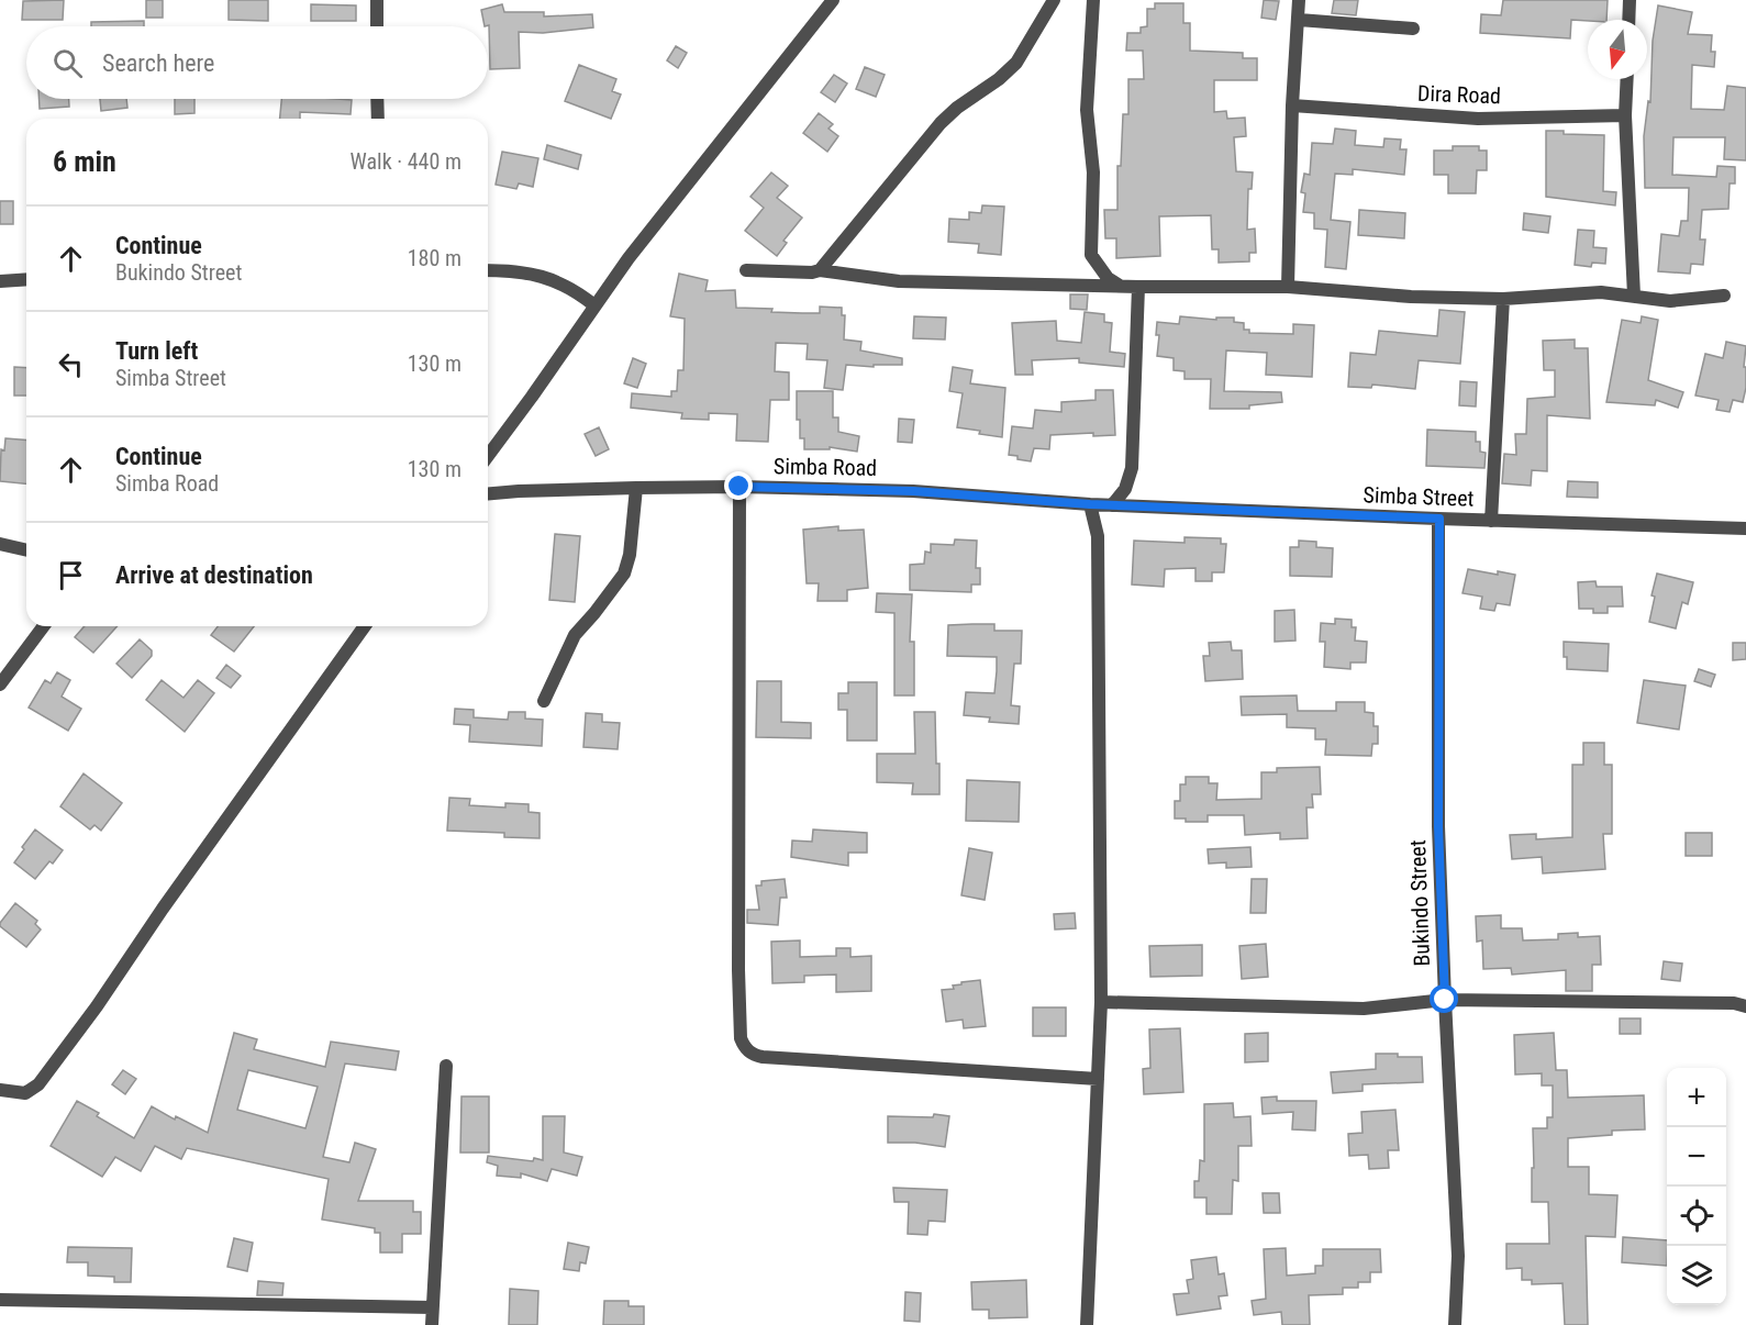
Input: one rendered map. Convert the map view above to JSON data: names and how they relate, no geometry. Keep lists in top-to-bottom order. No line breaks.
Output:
{"streets":{"street":["Dira Road","Simba Road","Simba Street","Bukindo Street"]},"crossings":[["Simba Road","Simba Street"],["Simba Street","Bukindo Street"]],"north":"bottom","page":{"search":"Search here","heading":["6 min","Walk · 440 m"],"list":[["Continue","Bukindo Street","180 m"],["Turn left","Simba Street","130 m"],["Continue","Simba Road","130 m"],"Arrive at destination"],"map_buttons":["+","−"]}}
